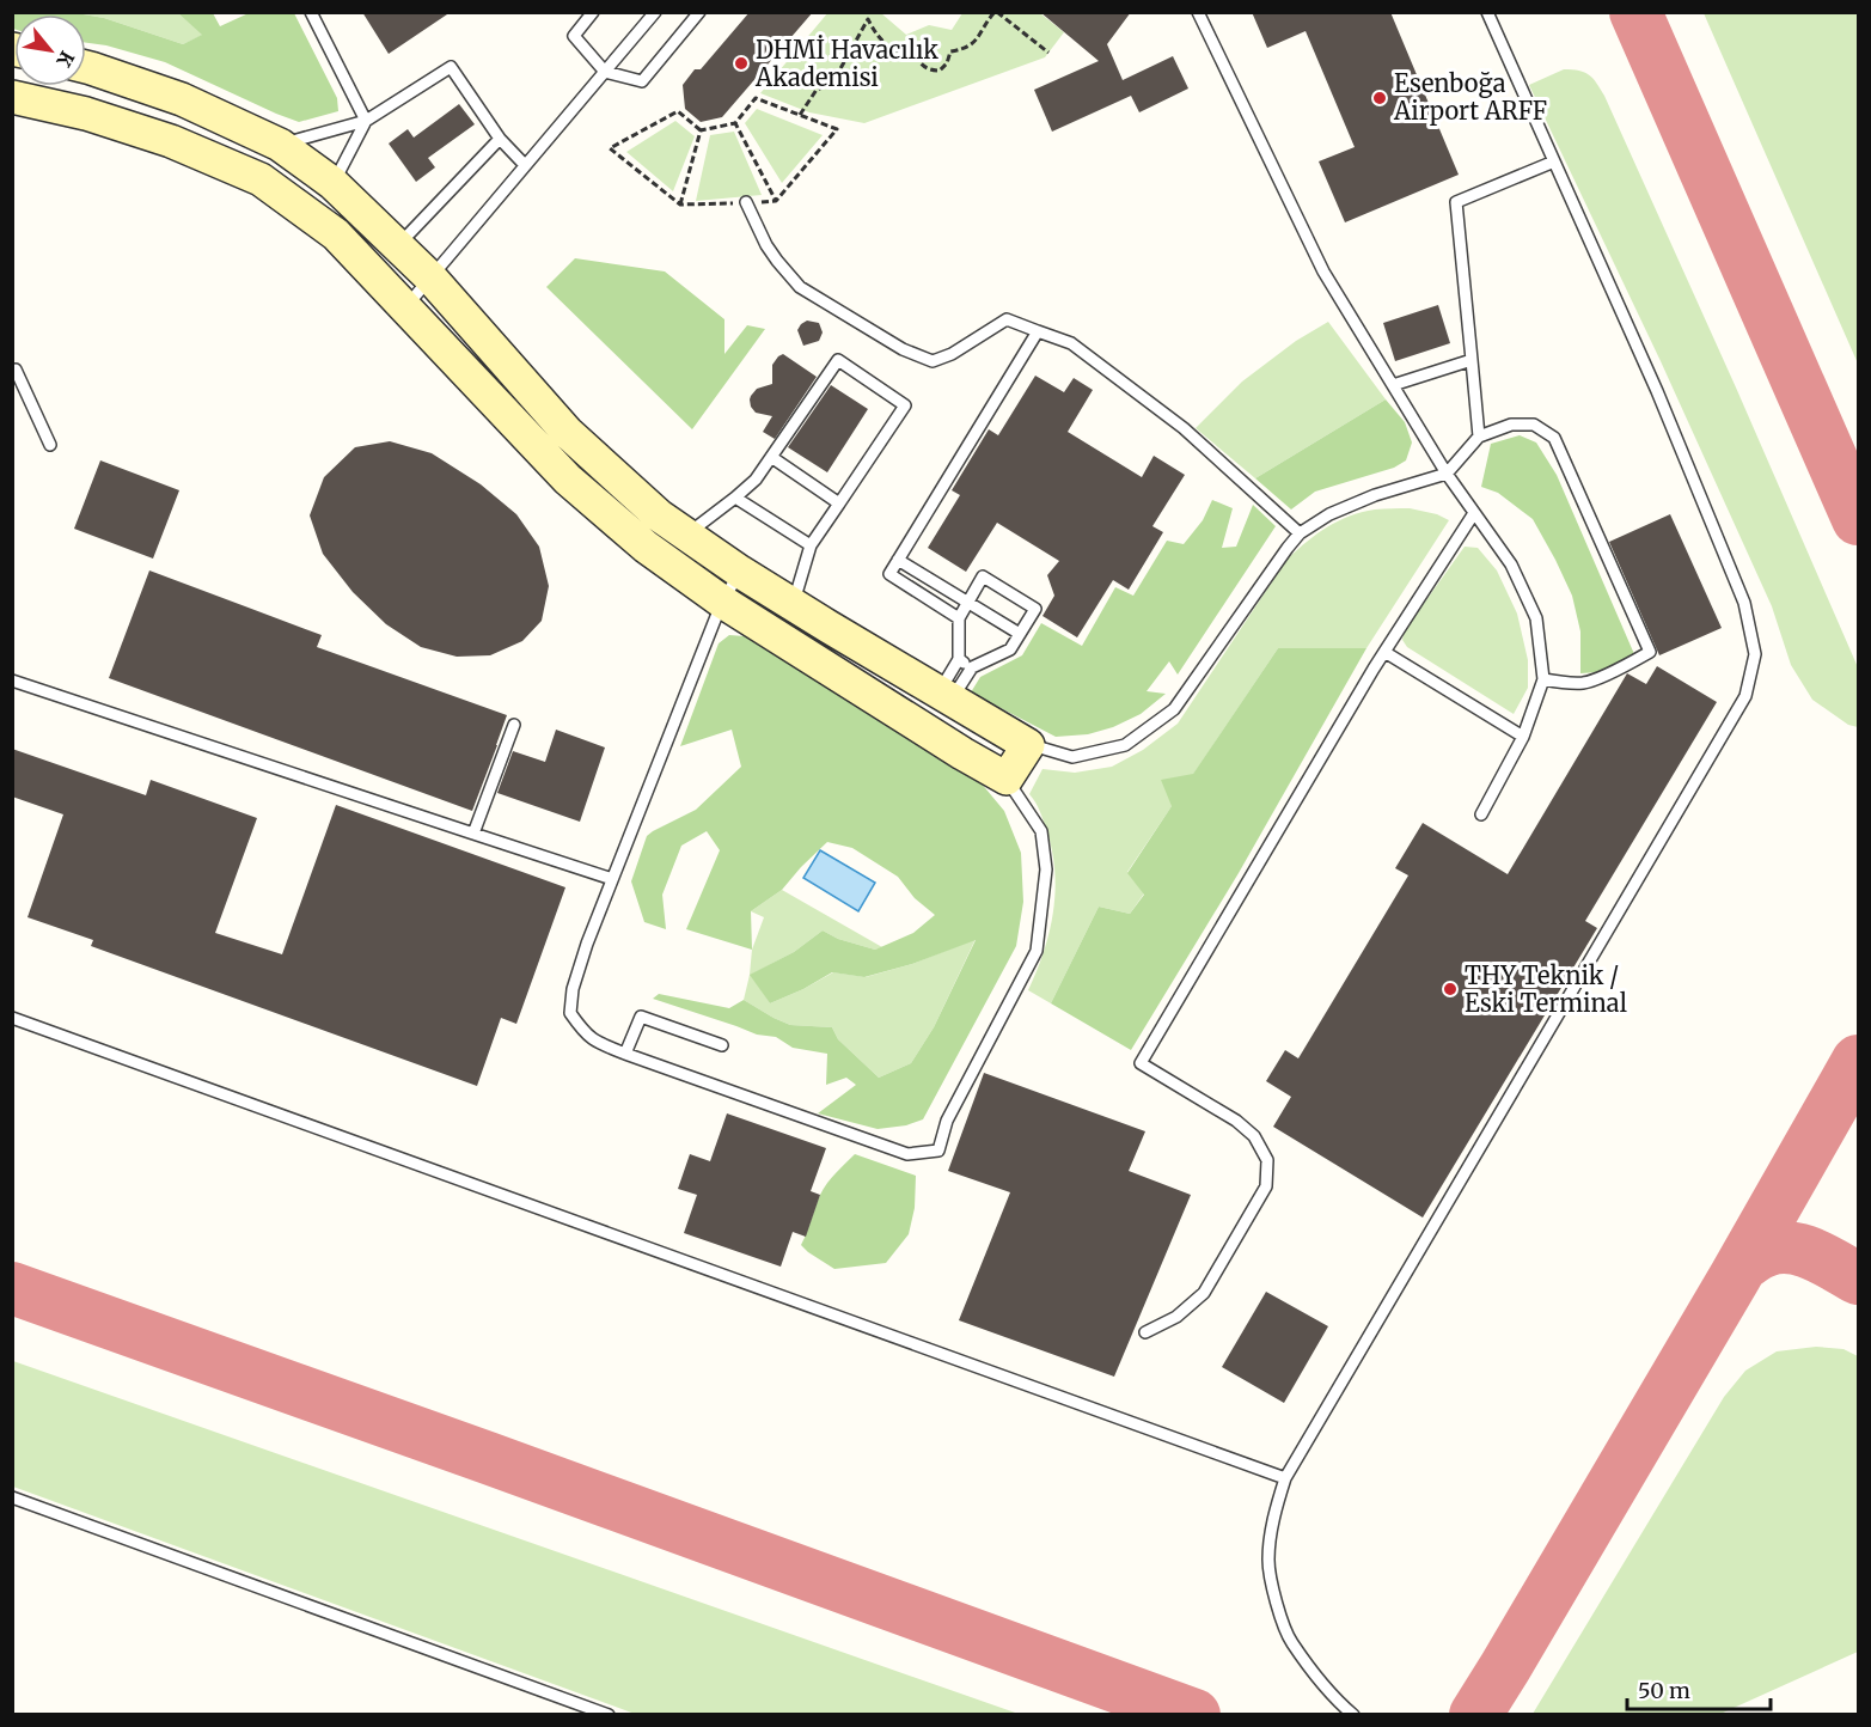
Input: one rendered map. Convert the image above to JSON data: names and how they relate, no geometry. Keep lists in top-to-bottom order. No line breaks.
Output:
{"places":["DHMİ Havacılık Akademisi","Esenboğa Airport ARFF","THY Teknik / Eski Terminal"],"scale_bar":"50 m","north":"bottom right"}
